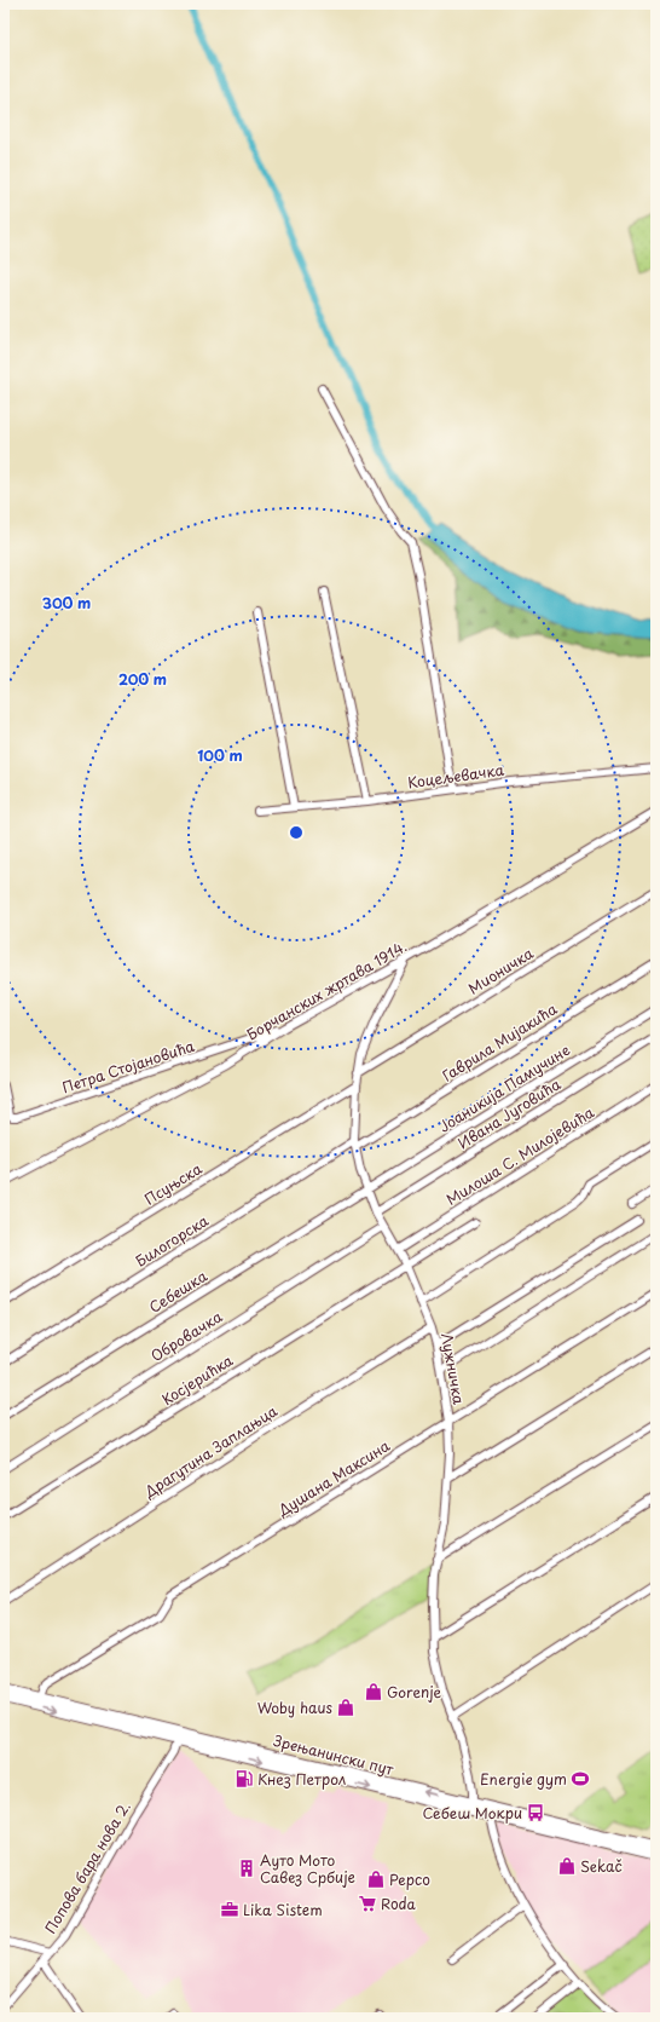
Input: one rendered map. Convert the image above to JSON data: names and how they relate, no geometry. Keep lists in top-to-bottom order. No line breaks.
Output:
{"streets":{"main road":["Зрењанински пут"],"street":["Коцељевачка","Мионичка","Борчанских жртава 1914.","Гаврила Мијакића","Петра Стојановића","Јоаникија Памучине","Ивана Југовића","Милоша С. Милојевића","Псуњска","Билогорска","Себешка","Обровачка","Лужничка","Косјерићка","Драгутина Заплањца","Душана Максина","Попова бара нова 2."]},"crossings":[["Мионичка","Лужничка"],["Борчанских жртава 1914.","Петра Стојановића"],["Борчанских жртава 1914.","Лужничка"],["Гаврила Мијакића","Билогорска"],["Гаврила Мијакића","Лужничка"],["Јоаникија Памучине","Себешка"],["Јоаникија Памучине","Лужничка"],["Ивана Југовића","Лужничка"],["Милоша С. Милојевића","Лужничка"],["Псуњска","Лужничка"],["Билогорска","Лужничка"],["Себешка","Лужничка"],["Обровачка","Лужничка"],["Лужничка","Косјерићка"],["Лужничка","Драгутина Заплањца"],["Лужничка","Душана Максина"],["Лужничка","Зрењанински пут"],["Душана Максина","Зрењанински пут"],["Зрењанински пут","Попова бара нова 2."]],"places":{"shop":["Gorenje","Woby haus","Sekač","Pepco"],"fuel station":["Кнез Петрол"],"sports":["Energie gym"],"bus stop":["Себеш Мокри"],"building":["Ауто Мото Савез Србије"],"supermarket":["Roda"],"office":["Lika Sistem"]},"rings":["300 m","200 m","100 m"]}
